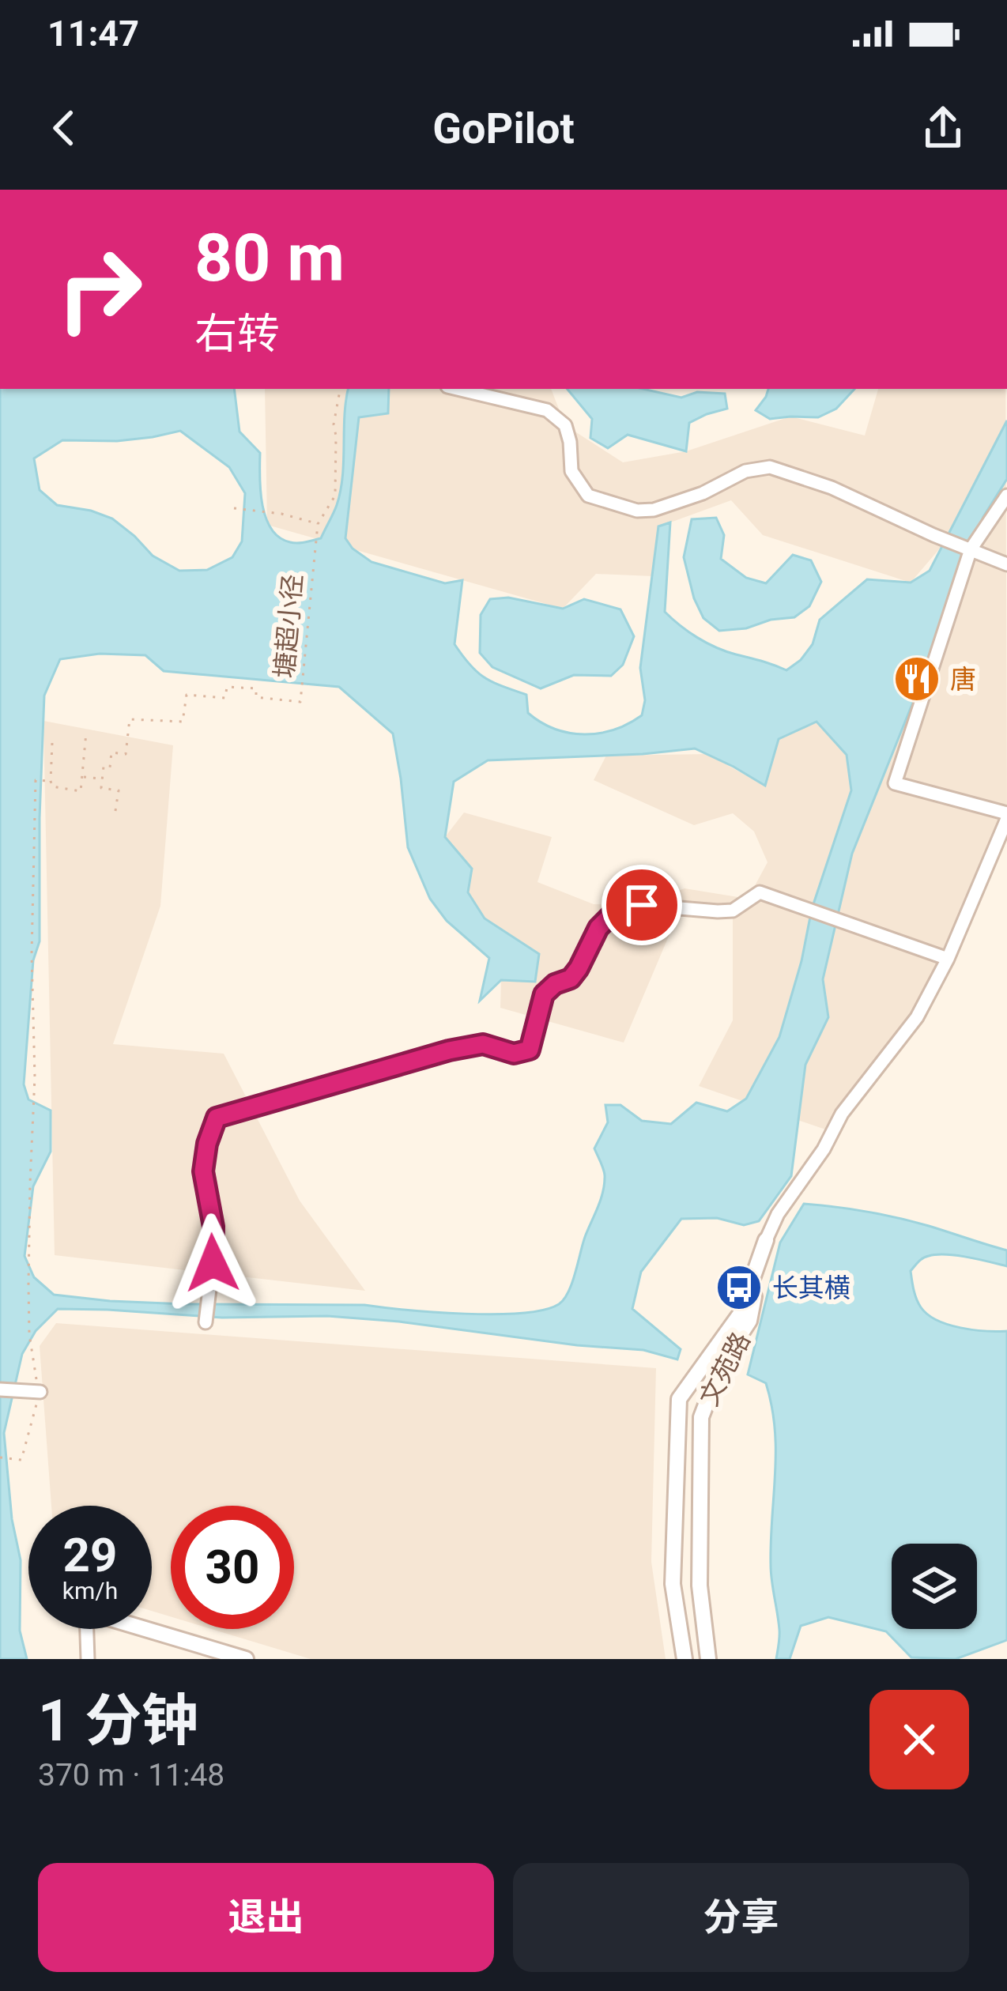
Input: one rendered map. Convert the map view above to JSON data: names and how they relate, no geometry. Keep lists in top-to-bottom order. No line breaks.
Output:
{"streets":{"street":["文苑路"],"path":["塘超小径"]},"places":{"restaurant":["唐"],"bus stop":["长其横"]},"page":{"status":"11:47","header":"GoPilot","turn":["80 m","右转"],"speed":"29 km/h","limit":"30","heading":["1 分钟","370 m · 11:48"],"buttons":["退出","分享"]}}
